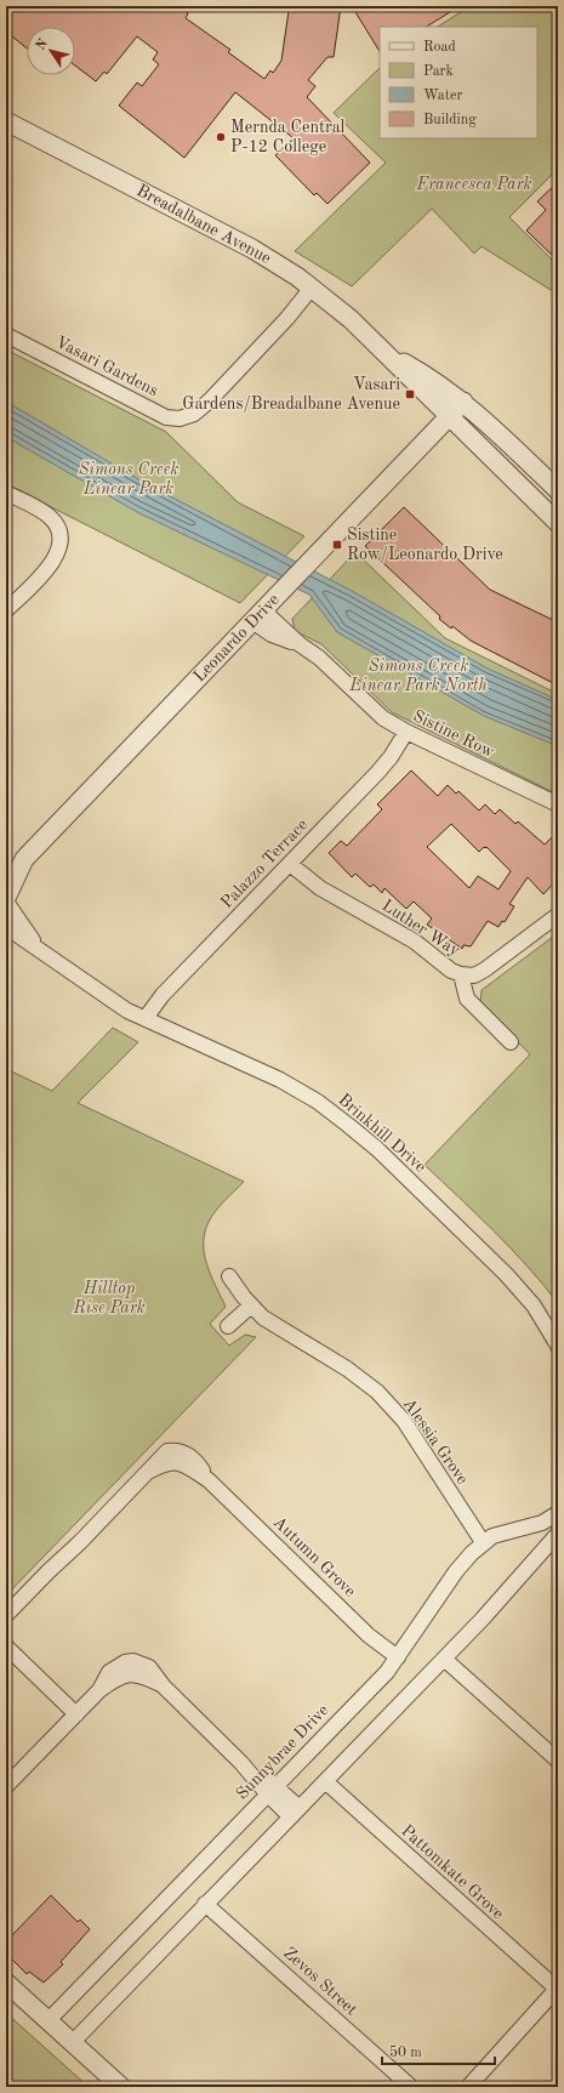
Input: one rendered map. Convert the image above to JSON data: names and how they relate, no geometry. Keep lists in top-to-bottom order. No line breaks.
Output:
{"streets":{"street":["Breadalbane Avenue","Vasari Gardens","Leonardo Drive","Sistine Row","Palazzo Terrace","Luther Way","Brinkhill Drive","Alessia Grove","Autumn Grove","Sunnybrae Drive","Pattomkate Grove","Zevos Street"]},"crossings":[["Breadalbane Avenue","Vasari Gardens"],["Breadalbane Avenue","Leonardo Drive"],["Leonardo Drive","Sistine Row"],["Sistine Row","Palazzo Terrace"],["Palazzo Terrace","Luther Way"],["Palazzo Terrace","Brinkhill Drive"],["Alessia Grove","Sunnybrae Drive"],["Autumn Grove","Sunnybrae Drive"]],"parks":["Francesca Park","Simons Creek Linear Park","Simons Creek Linear Park North","Hilltop Rise Park"],"places":{"other":["Mernda Central P-12 College"],"transit":["Vasari Gardens/Breadalbane Avenue","Sistine Row/Leonardo Drive"]},"legend":["Road","Park","Water","Building"],"scale_bar":"50 m","north":"top left"}
